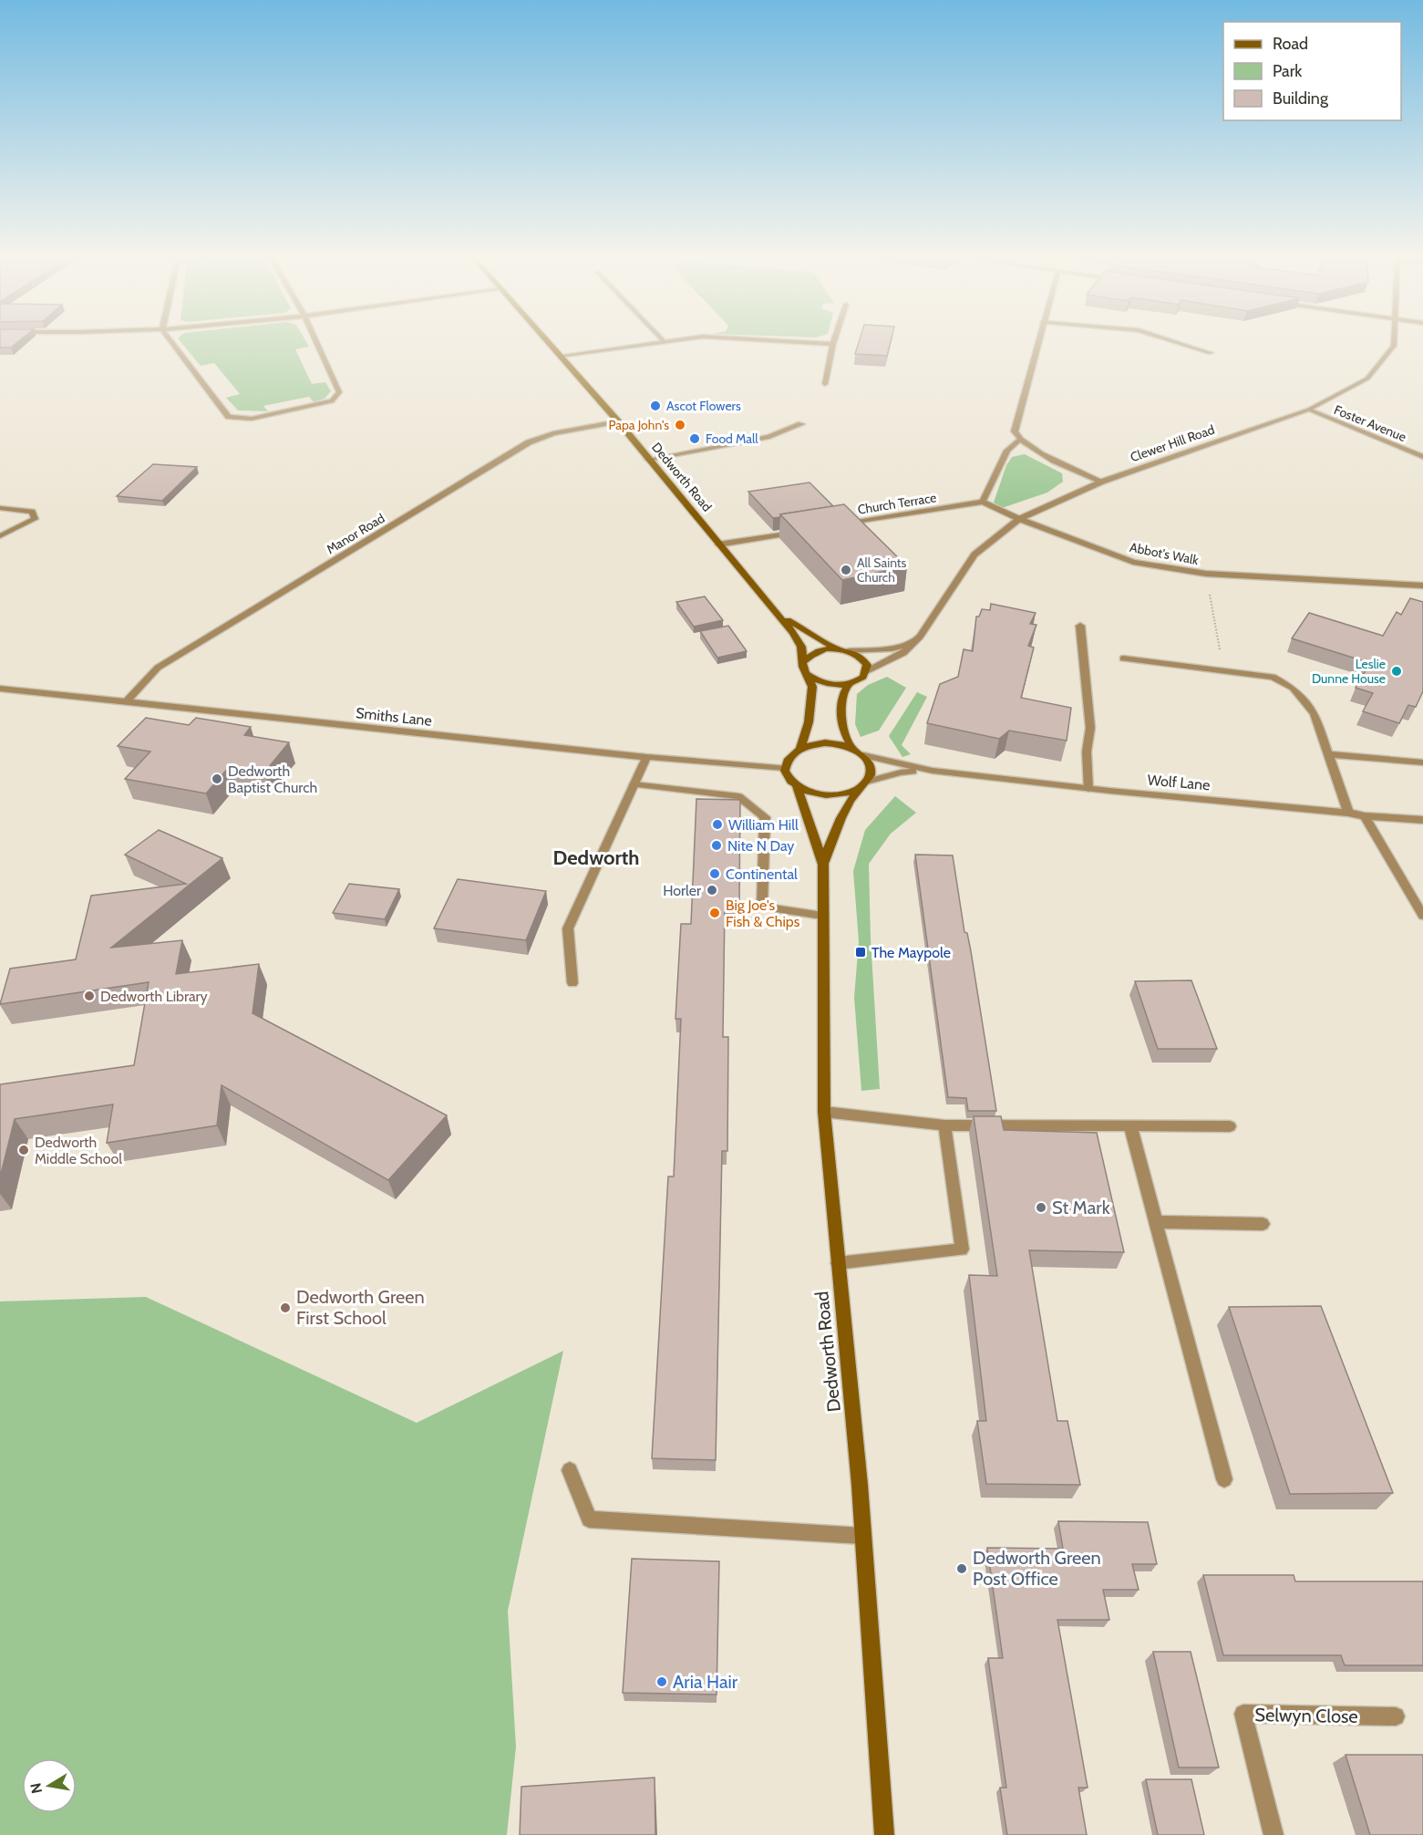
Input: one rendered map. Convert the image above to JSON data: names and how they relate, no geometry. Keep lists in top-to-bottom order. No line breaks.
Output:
{"streets":{"main road":["Dedworth Road"],"street":["Foster Avenue","Clewer Hill Road","Church Terrace","Manor Road","Abbot's Walk","Smiths Lane","Wolf Lane","Selwyn Close"]},"crossings":[["Foster Avenue","Clewer Hill Road"],["Clewer Hill Road","Abbot's Walk"],["Dedworth Road","Manor Road"],["Dedworth Road","Smiths Lane"],["Dedworth Road","Wolf Lane"],["Church Terrace","Abbot's Walk"],["Manor Road","Smiths Lane"],["Smiths Lane","Wolf Lane"]],"districts":["Dedworth"],"places":{"other":["Ascot Flowers","Papa John's","Food Mall","All Saints Church","Leslie Dunne House","Dedworth Baptist Church","William Hill","Nite N Day","Continental","Horler","Big Joe's Fish & Chips","Dedworth Library","Dedworth Middle School","St Mark","Dedworth Green First School","Dedworth Green Post Office","Aria Hair"],"transit":["The Maypole"]},"legend":["Road","Park","Building"],"north":"left"}
